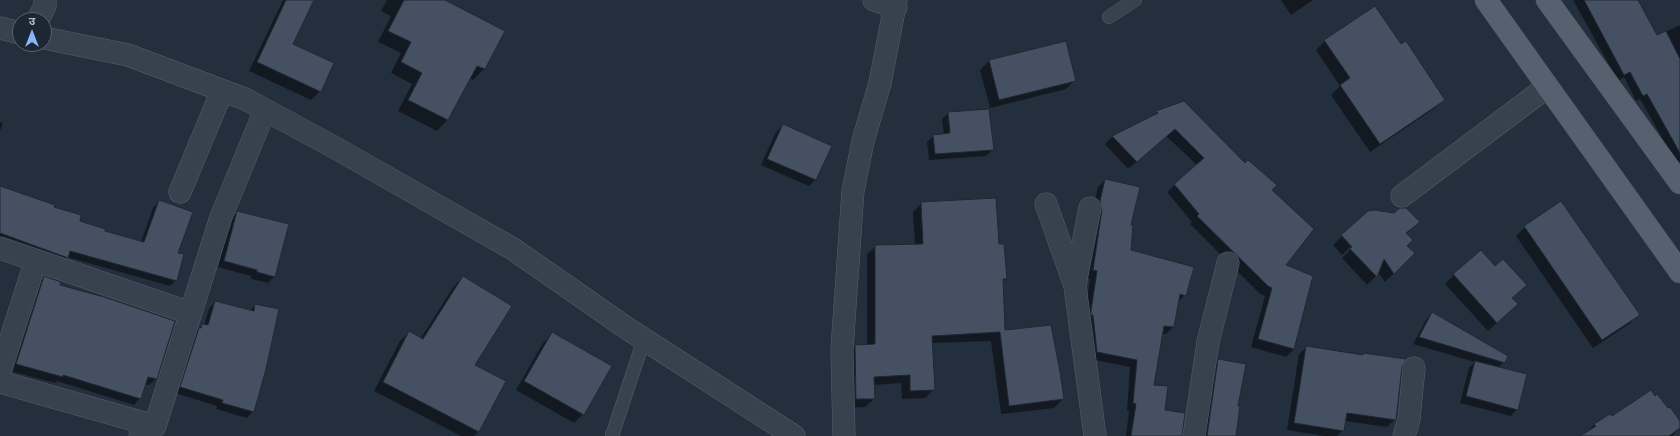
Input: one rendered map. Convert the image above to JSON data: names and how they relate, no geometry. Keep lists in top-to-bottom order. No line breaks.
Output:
{"north":"top"}
